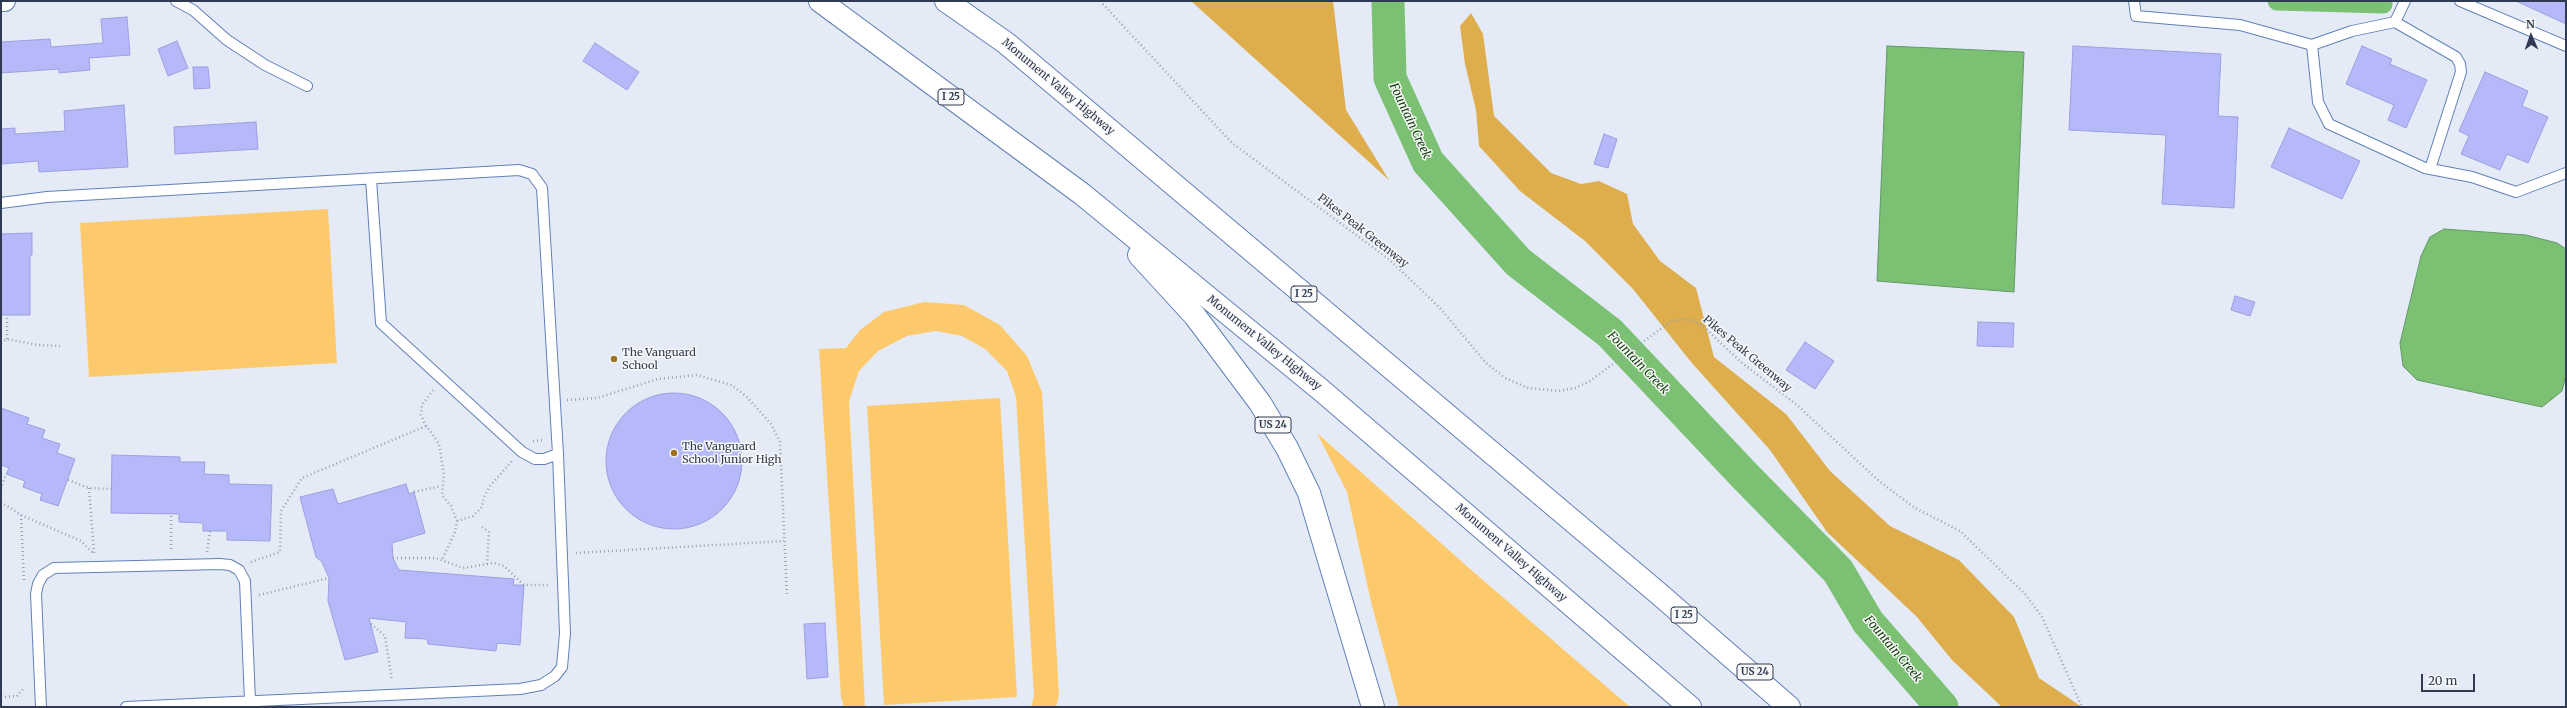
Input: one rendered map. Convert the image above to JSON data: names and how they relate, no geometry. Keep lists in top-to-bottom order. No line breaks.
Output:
{"streets":{"highway":["Monument Valley Highway","I 25","US 24"],"path":["Pikes Peak Greenway"]},"crossings":[["Monument Valley Highway","US 24"]],"water":["Fountain Creek"],"places":["The Vanguard School","The Vanguard School Junior High"],"scale_bar":"20 m","north":"top"}
